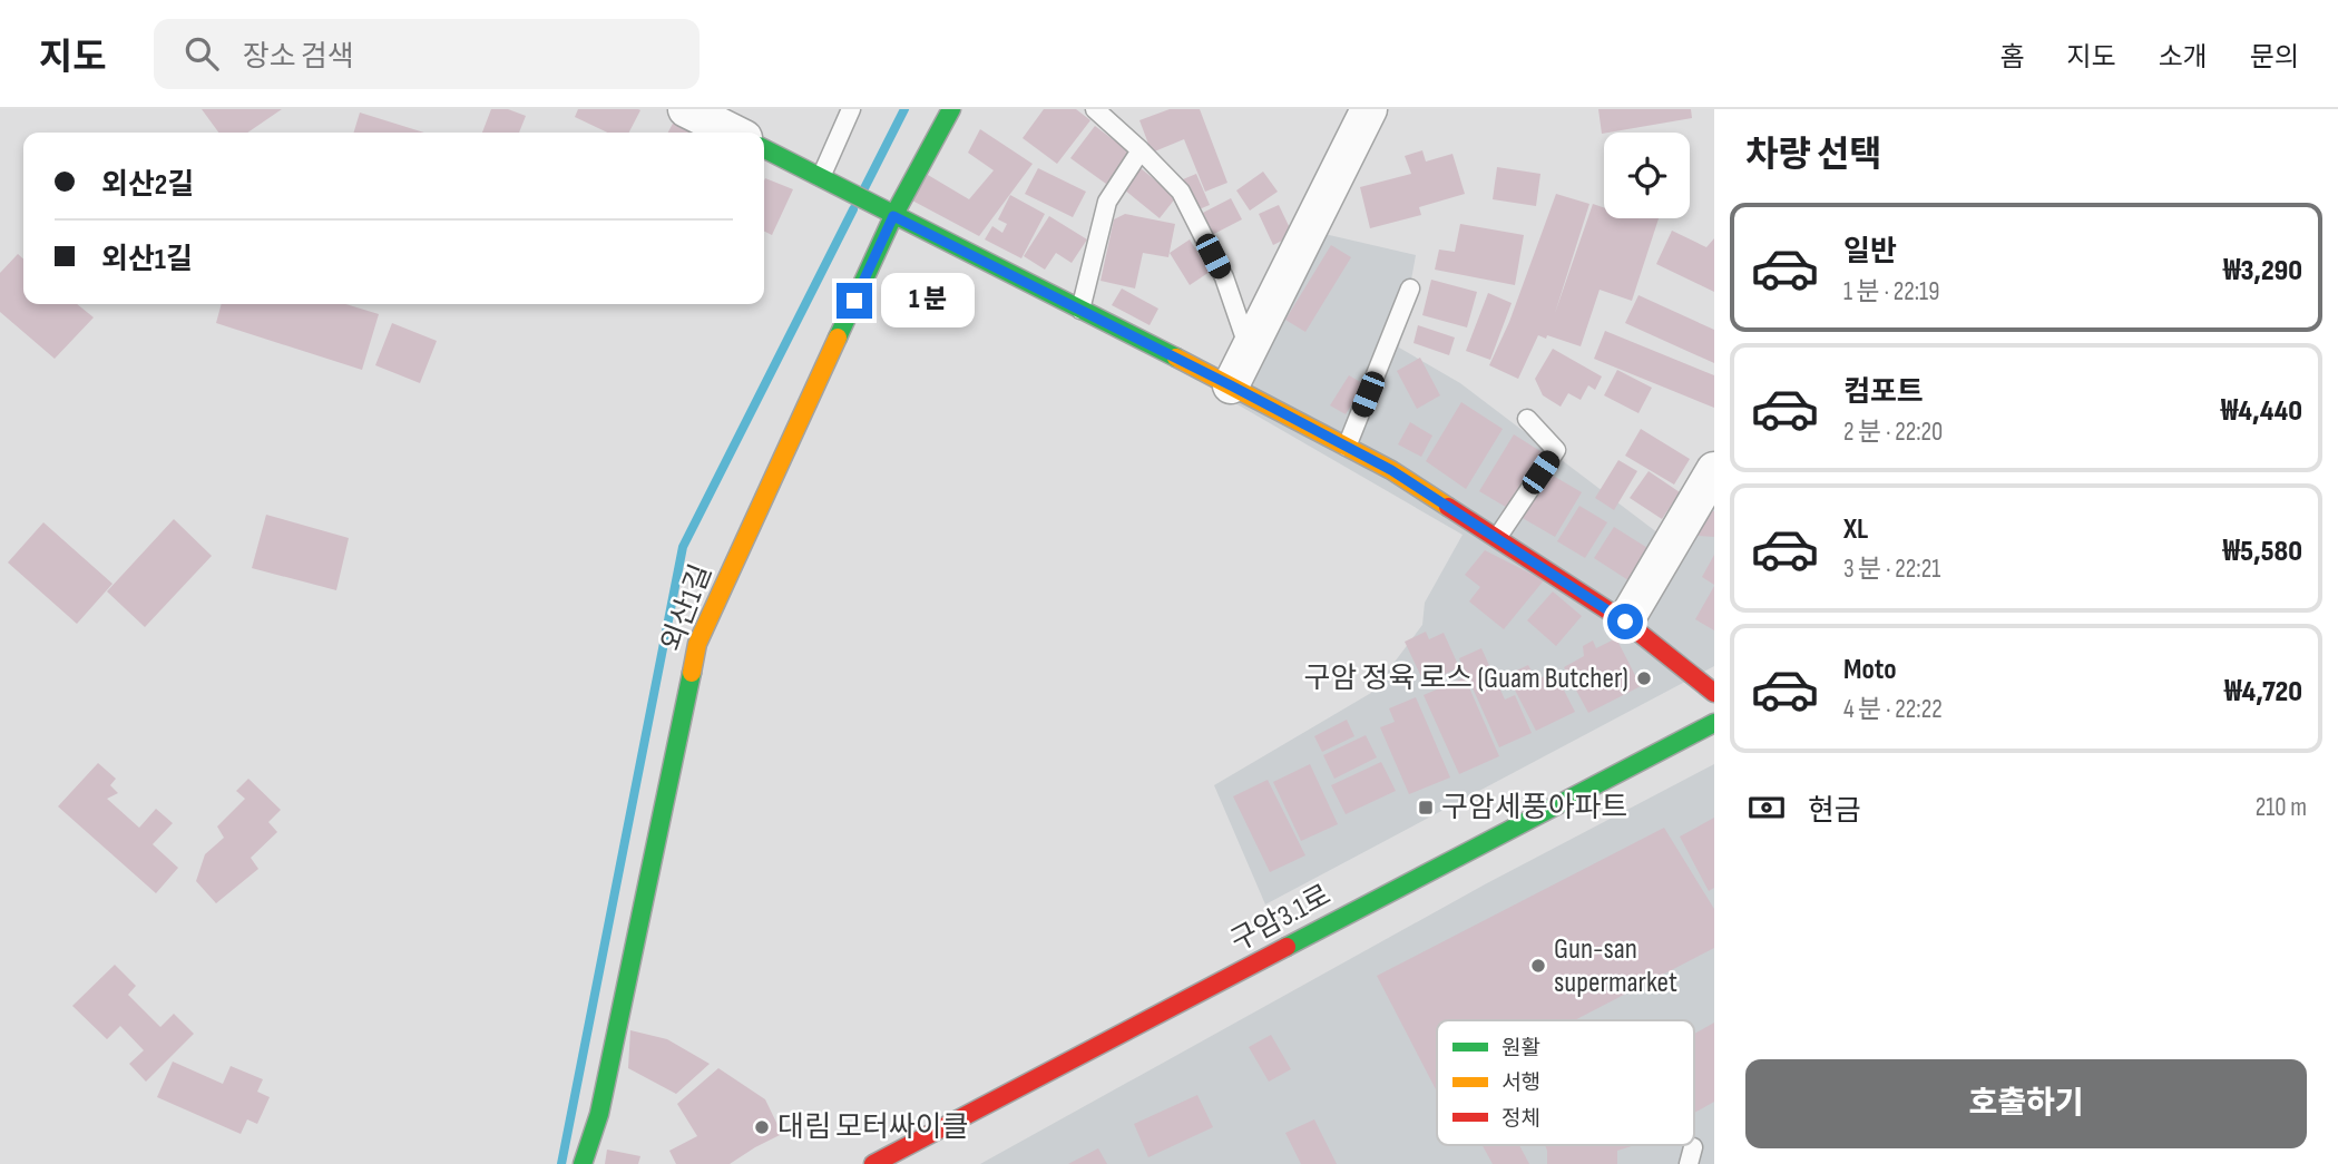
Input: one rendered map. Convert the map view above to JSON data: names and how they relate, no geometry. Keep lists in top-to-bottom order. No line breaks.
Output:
{"streets":{"street":["외산1길","구암3.1로"]},"places":{"other":["구암 정육 로스 (Guam Butcher)","Gun-san supermarket","대림 모터싸이클"],"transit":["구암세풍아파트"]},"legend":["원활","서행","정체"],"page":{"header":"지도","search":"장소 검색","nav":["홈","지도","소개","문의"],"heading":"차량 선택","banner":["외산2길","외산1길"],"list":[{"name":"일반","note":"1 분 · 22:19","value":"₩3,290"},{"name":"컴포트","note":"2 분 · 22:20","value":"₩4,440"},{"name":"XL","note":"3 분 · 22:21","value":"₩5,580"},{"name":"Moto","note":"4 분 · 22:22","value":"₩4,720"}],"bubble":"1 분","pay":["현금","210 m"],"buttons":"호출하기"}}
